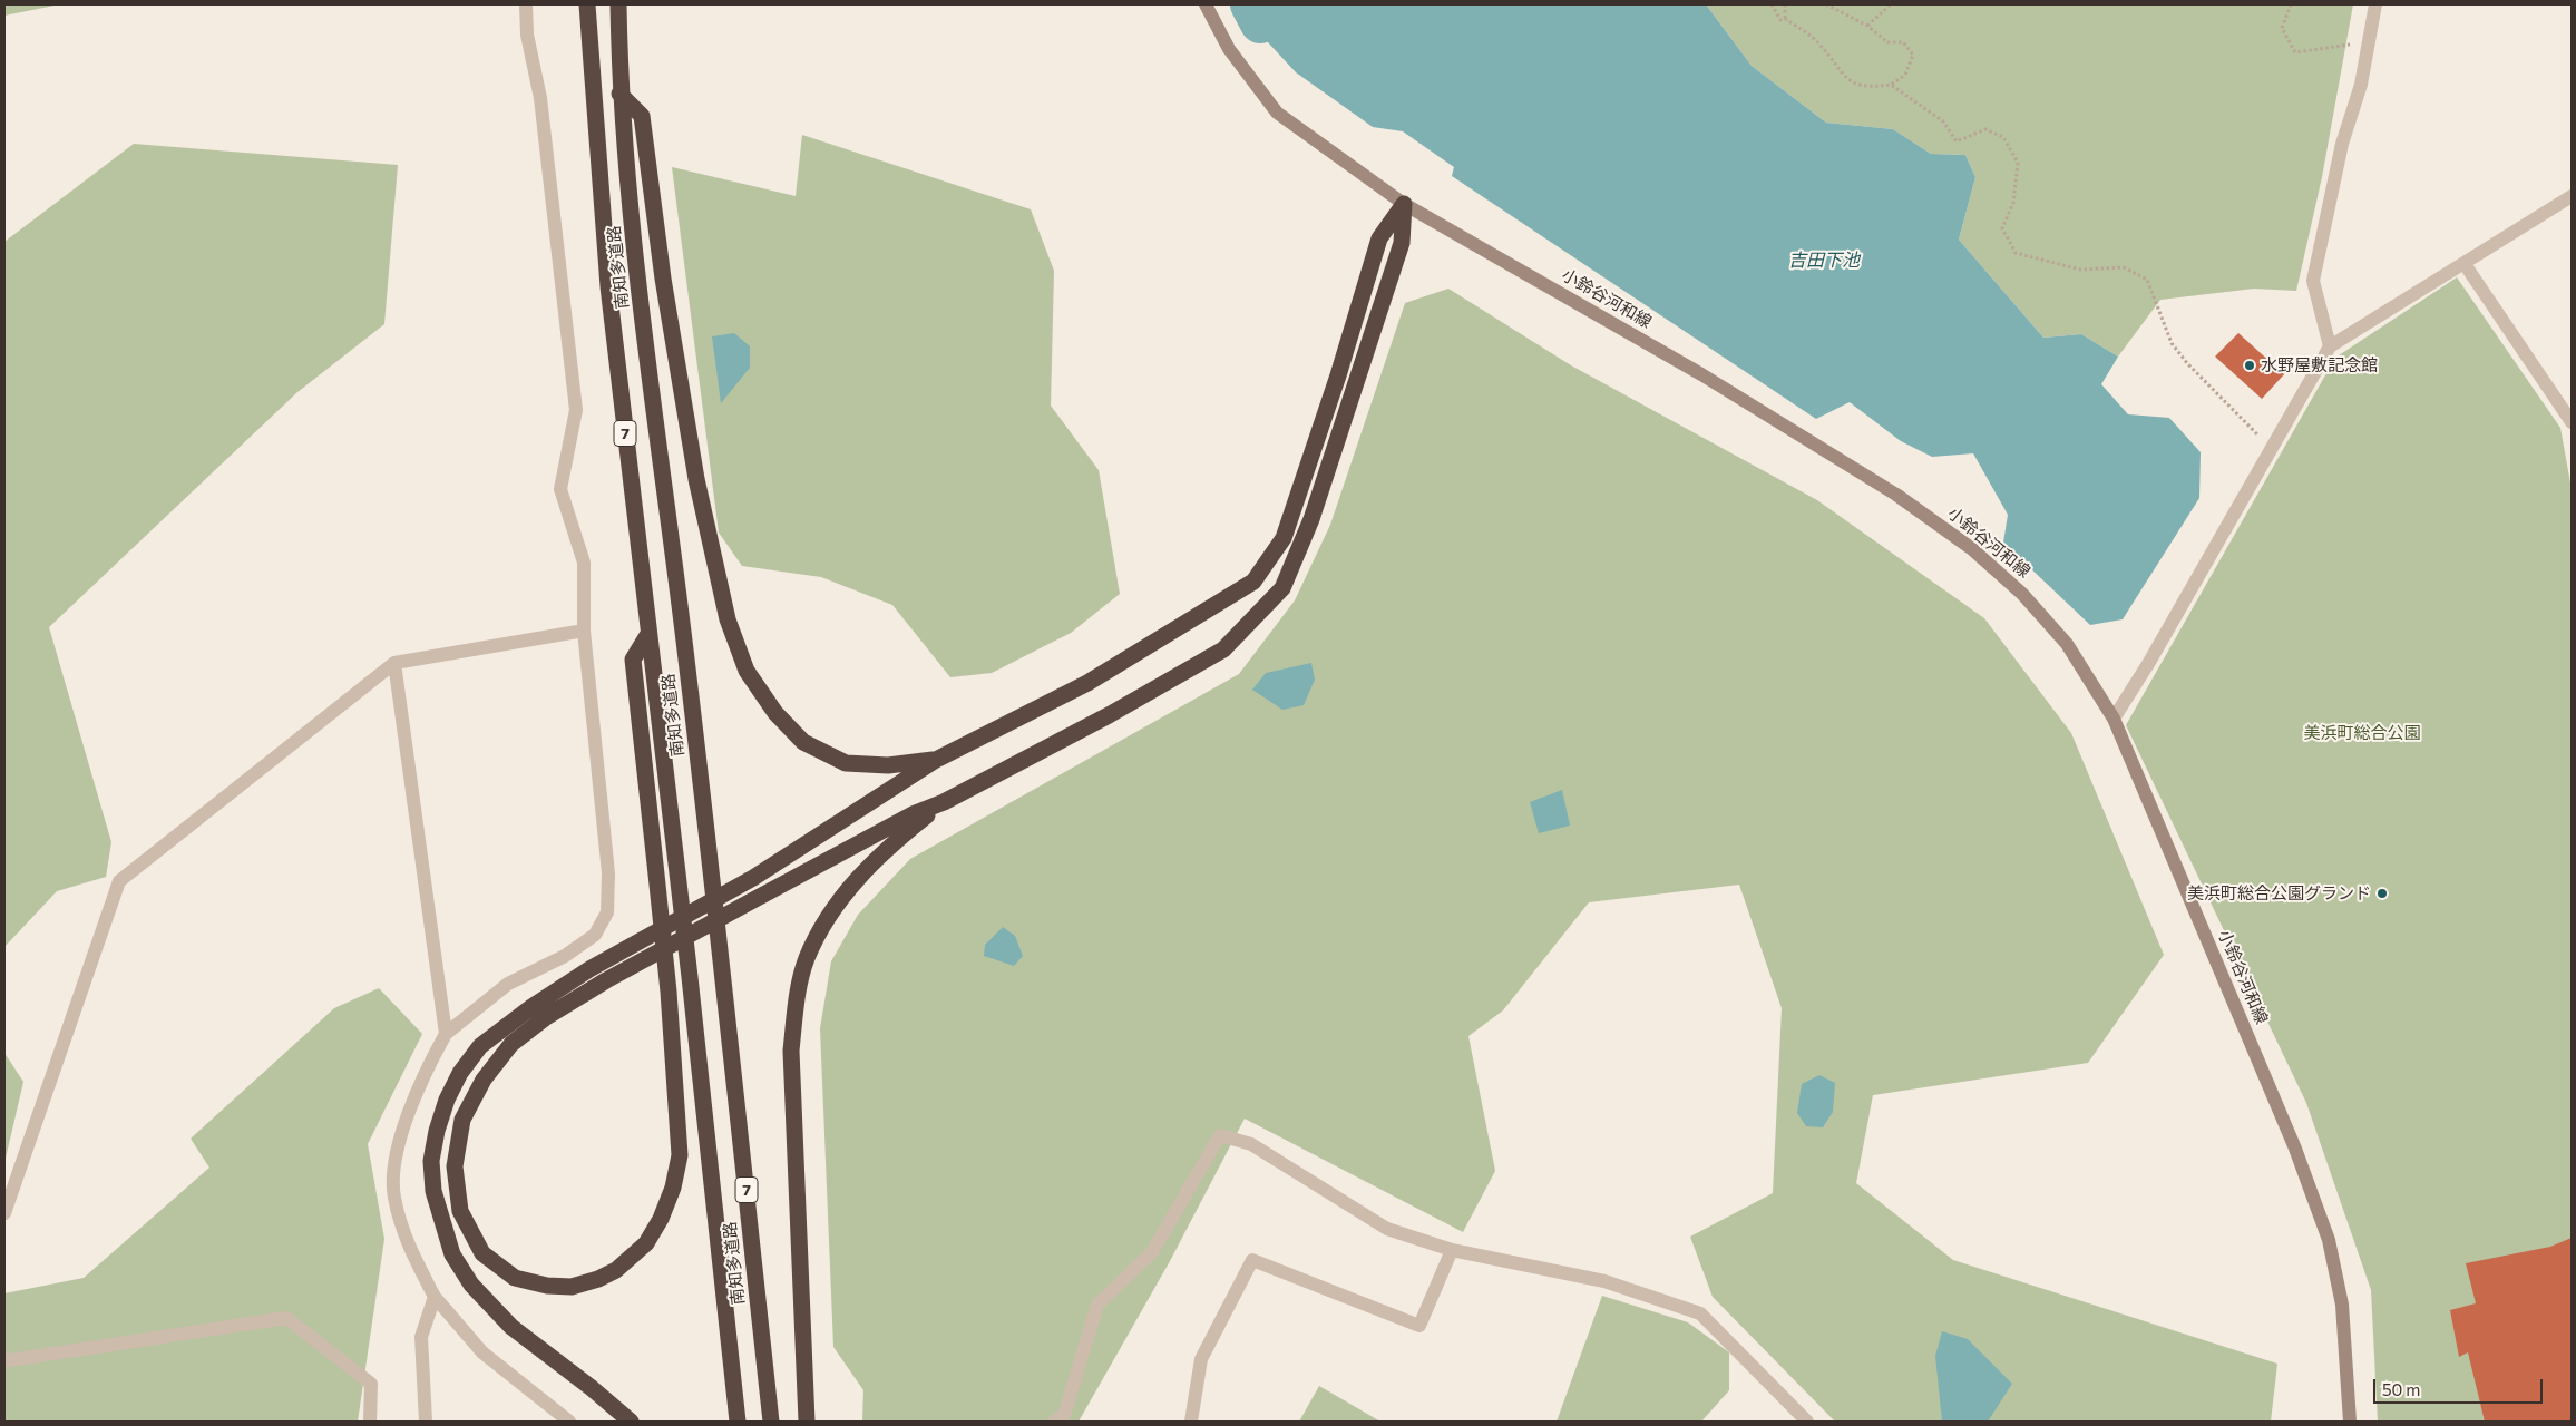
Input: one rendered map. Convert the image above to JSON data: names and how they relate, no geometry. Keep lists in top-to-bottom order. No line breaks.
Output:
{"streets":{"highway":["南知多道路","7"],"main road":["小鈴谷河和線"]},"water":["吉田下池"],"parks":["美浜町総合公園"],"places":["水野屋敷記念館","美浜町総合公園グランド"],"scale_bar":"50 m"}
